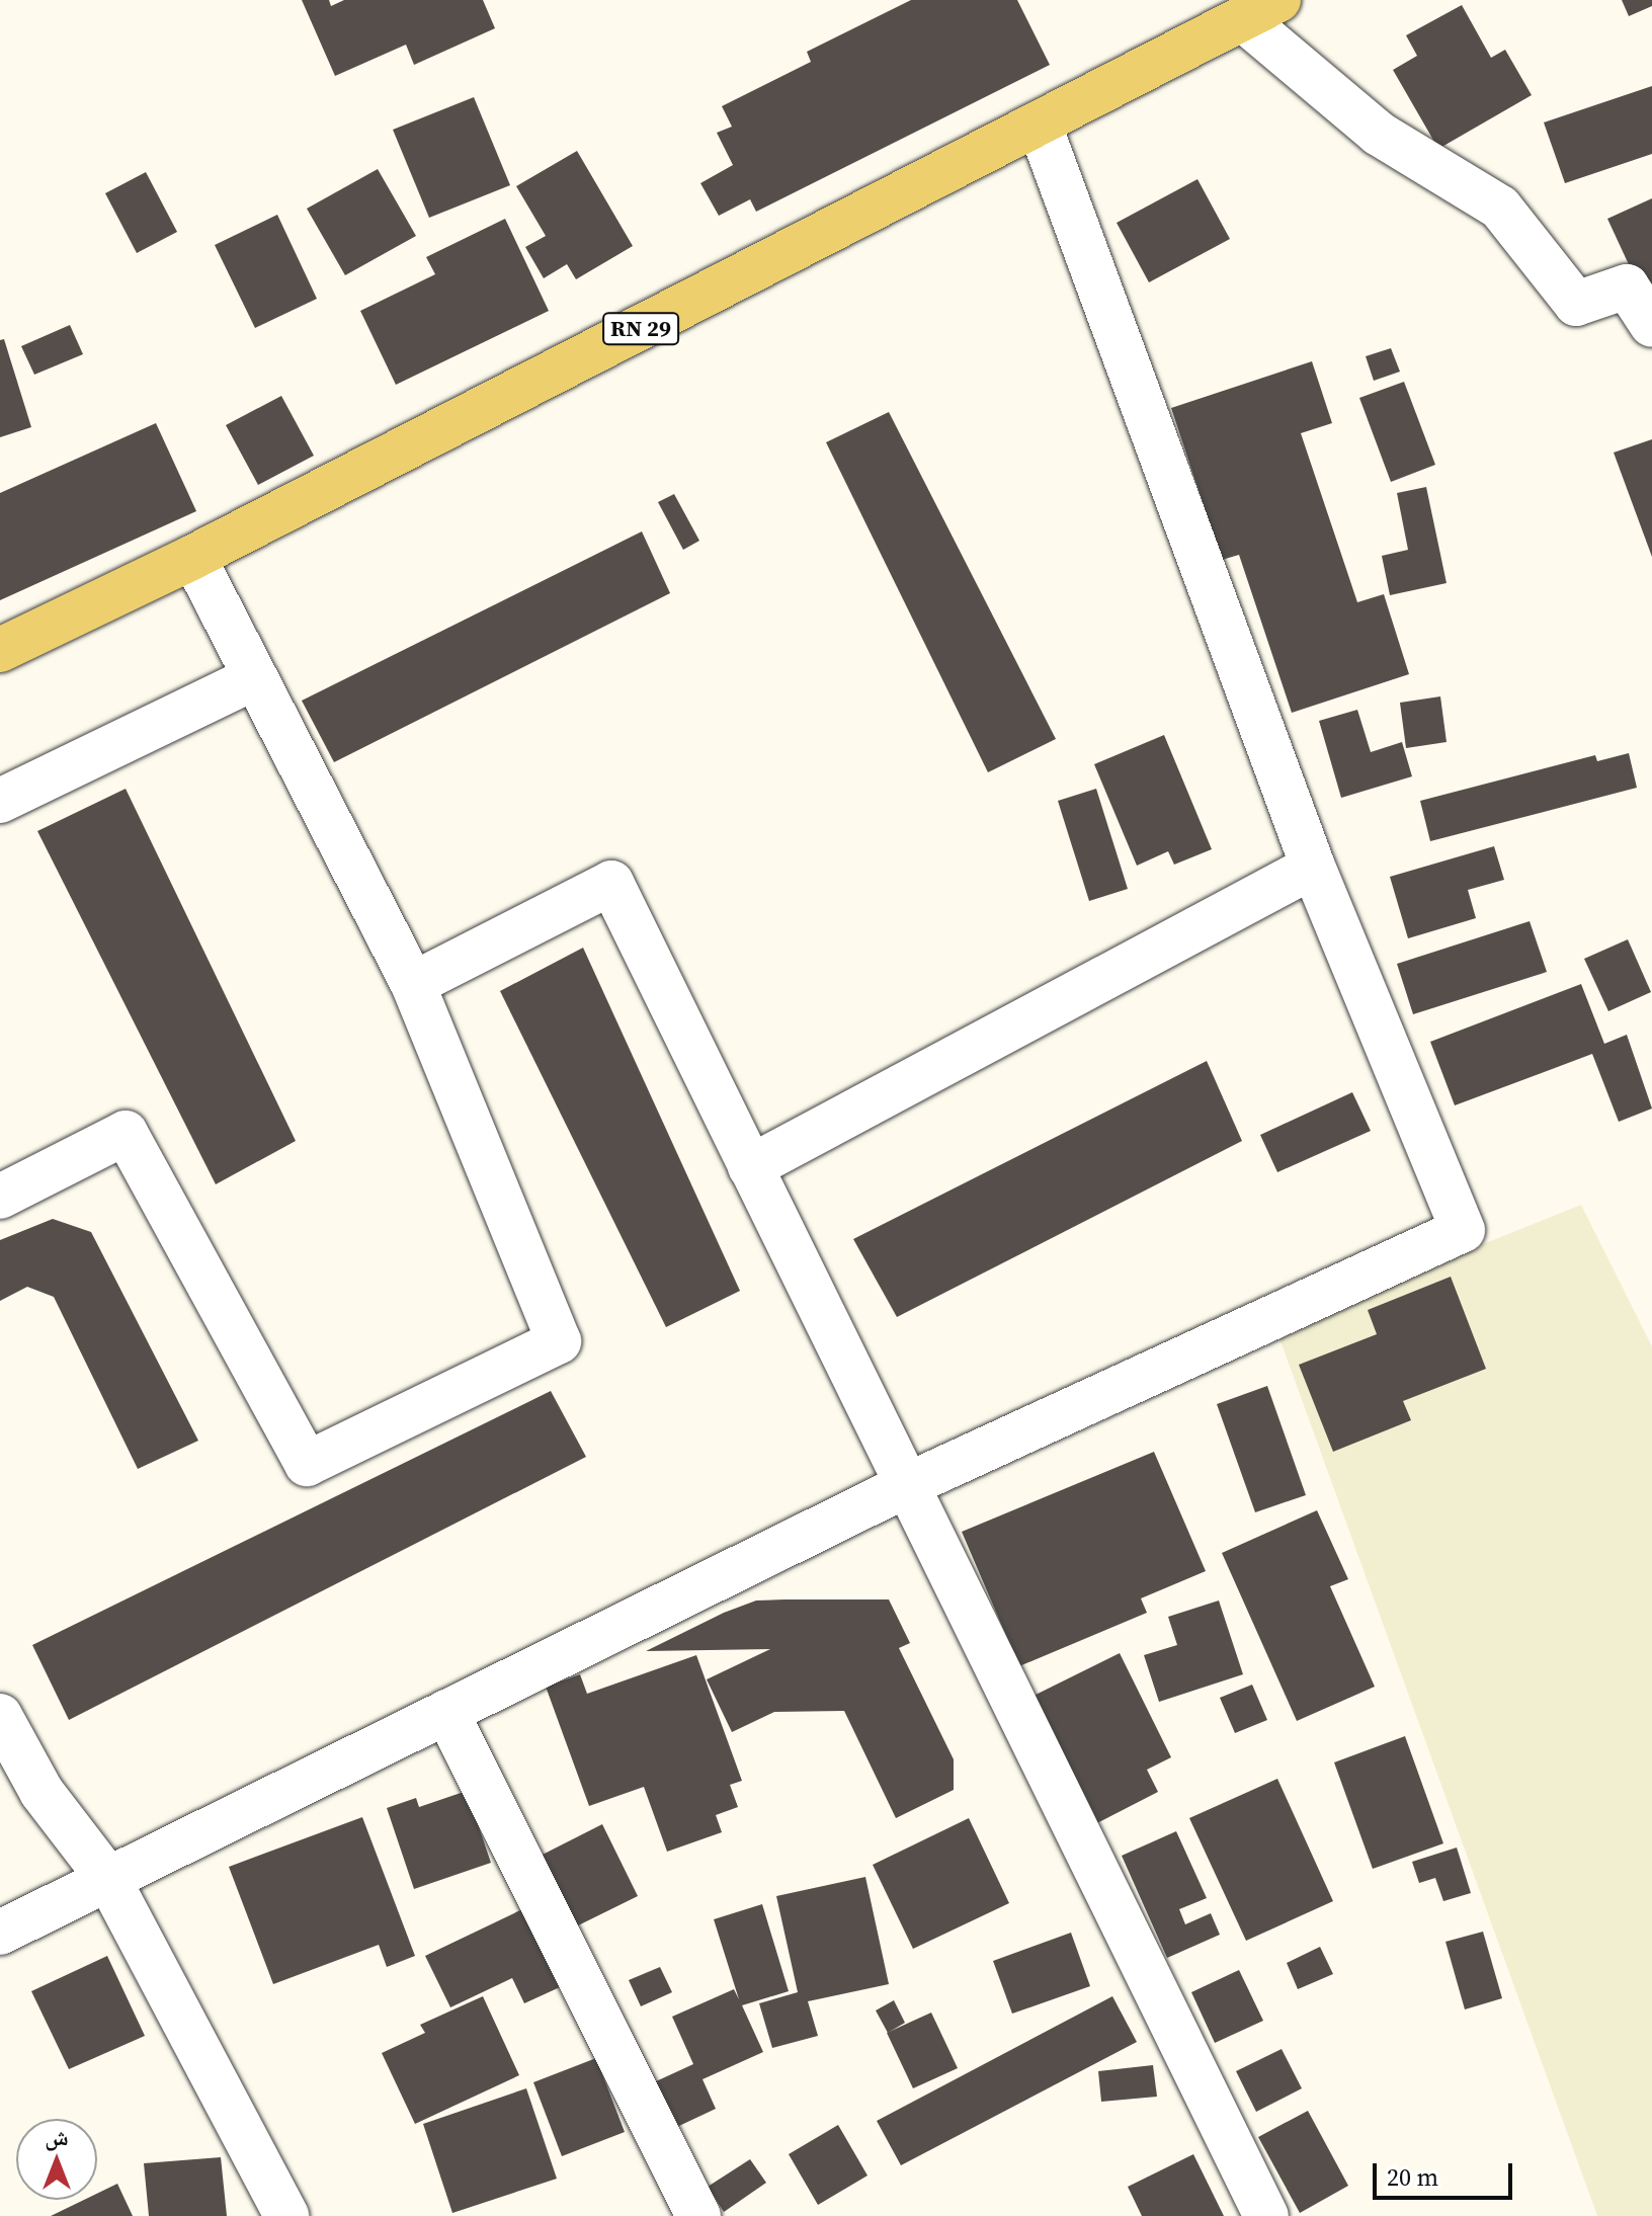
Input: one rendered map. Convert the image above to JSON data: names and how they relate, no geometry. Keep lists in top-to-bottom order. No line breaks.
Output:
{"streets":{"main road":["RN 29"]},"scale_bar":"20 m","north":"top"}
